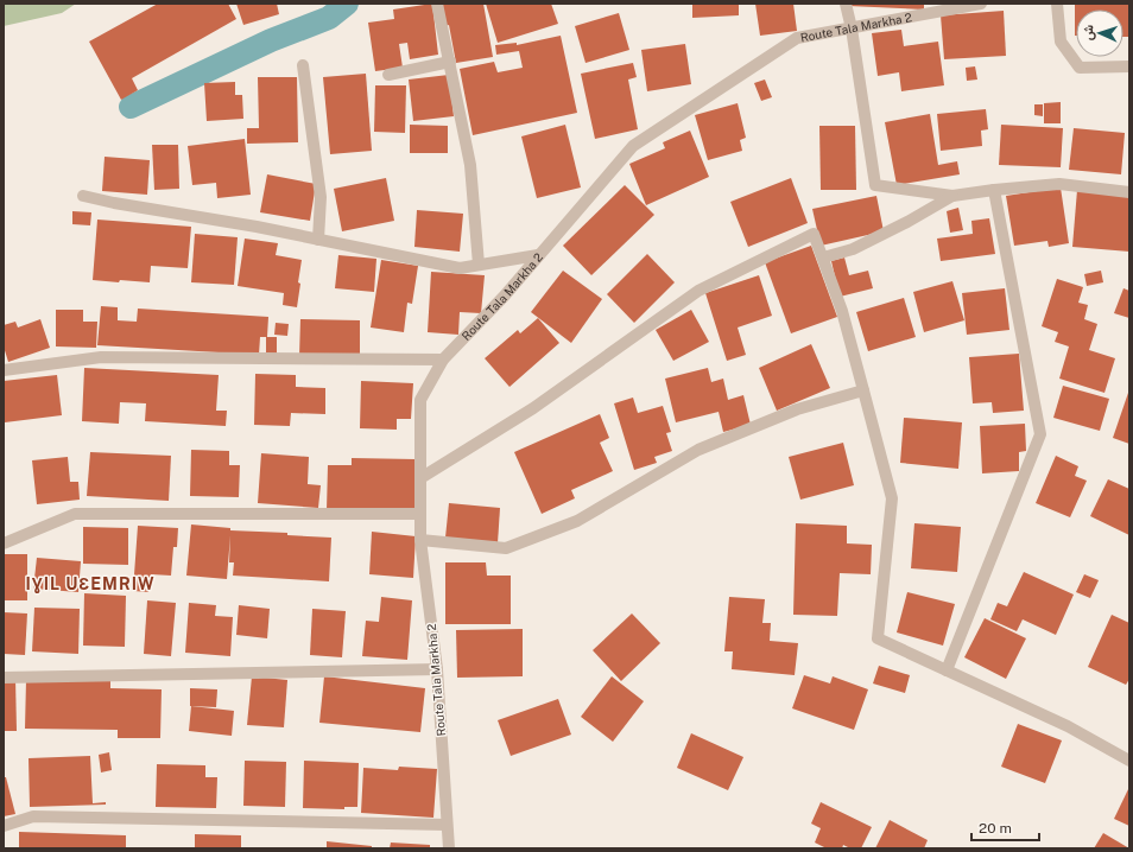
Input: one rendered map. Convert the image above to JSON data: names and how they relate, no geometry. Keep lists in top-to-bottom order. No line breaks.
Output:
{"streets":{"street":["Route Tala Markha 2"]},"districts":["IƔIL UƐEMRIW"],"scale_bar":"20 m","north":"left"}
